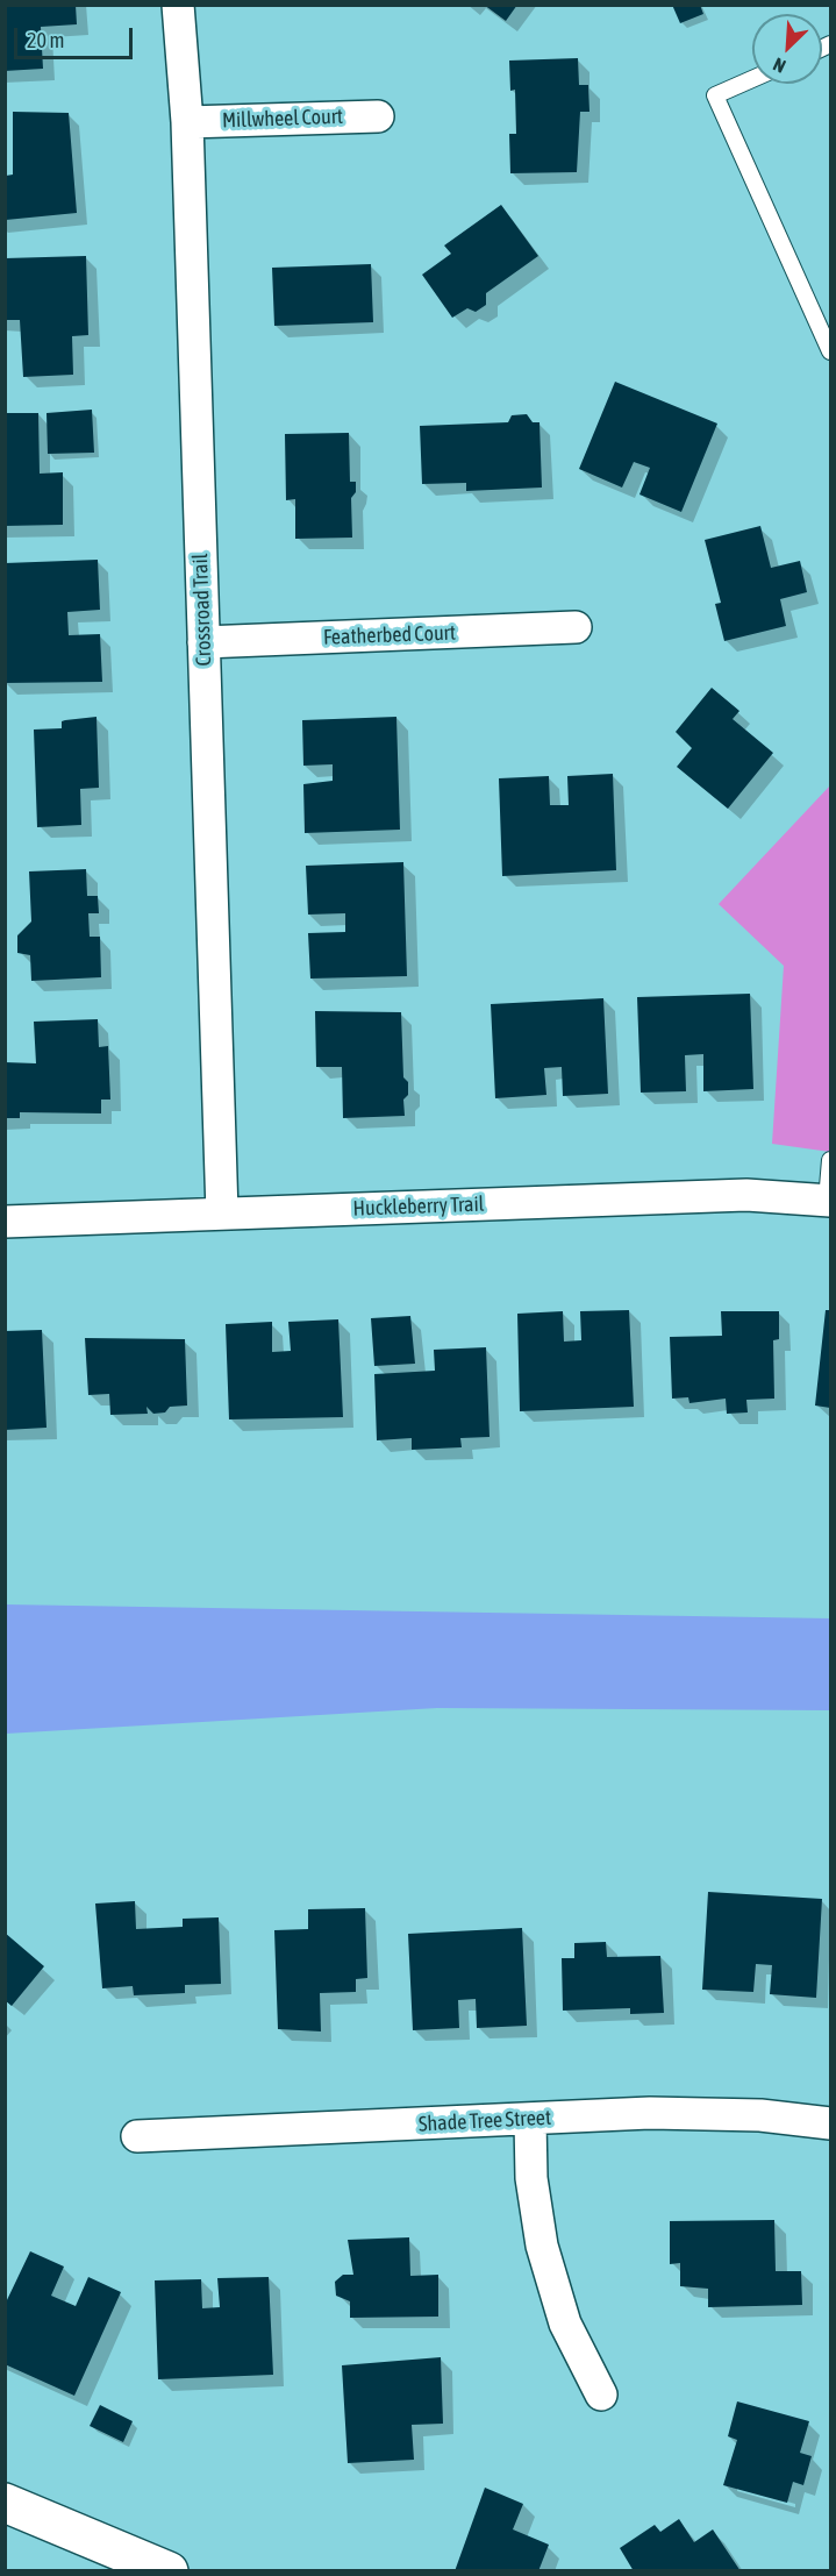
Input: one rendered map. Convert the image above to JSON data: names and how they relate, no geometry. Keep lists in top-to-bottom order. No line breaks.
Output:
{"streets":{"street":["Millwheel Court","Crossroad Trail","Featherbed Court","Huckleberry Trail","Shade Tree Street"]},"crossings":[["Millwheel Court","Crossroad Trail"],["Crossroad Trail","Featherbed Court"],["Crossroad Trail","Huckleberry Trail"]],"scale_bar":"20 m","north":"bottom left"}
